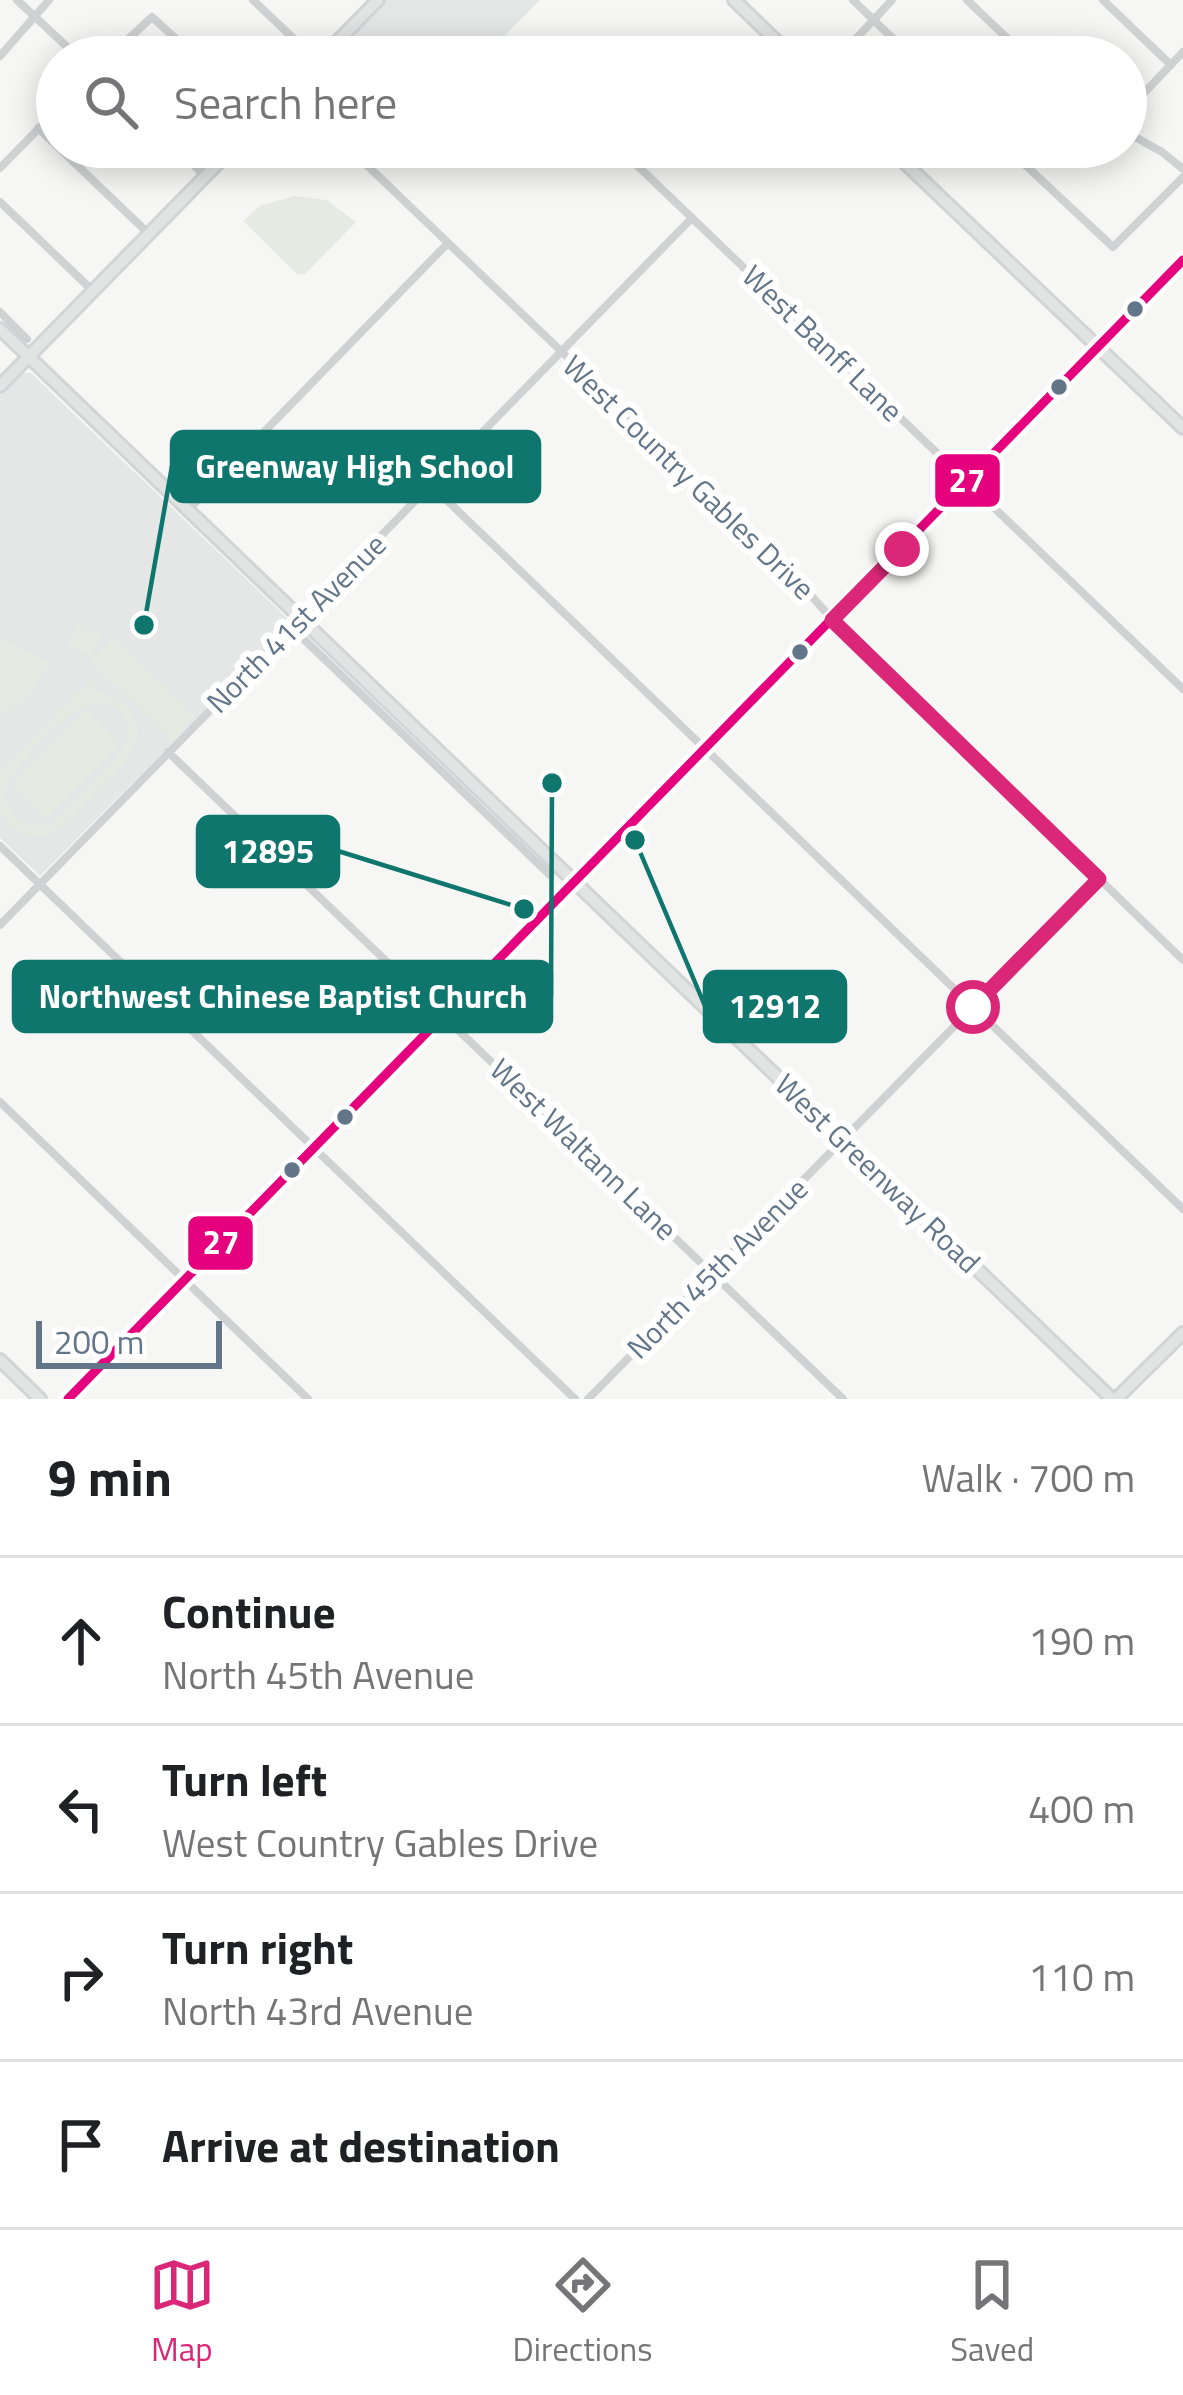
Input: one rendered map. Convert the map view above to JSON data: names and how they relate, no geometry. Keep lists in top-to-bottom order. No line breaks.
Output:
{"streets":{"main road":["West Greenway Road"],"street":["West Banff Lane","West Country Gables Drive","North 41st Avenue","West Waltann Lane","North 45th Avenue"]},"crossings":[["West Banff Lane","North 41st Avenue"],["West Country Gables Drive","North 41st Avenue"],["West Country Gables Drive","North 45th Avenue"],["North 41st Avenue","West Waltann Lane"],["North 41st Avenue","West Greenway Road"],["West Waltann Lane","North 45th Avenue"],["West Greenway Road","North 45th Avenue"]],"places":["Greenway High School","Northwest Chinese Baptist Church","12912","12895"],"lines":["transit line 27"],"scale_bar":"200 m","page":{"search":"Search here","scale":"200 m","heading":["9 min","Walk · 700 m"],"list":[["Continue","North 45th Avenue","190 m"],["Turn left","West Country Gables Drive","400 m"],["Turn right","North 43rd Avenue","110 m"],"Arrive at destination"],"nav":["Map","Directions","Saved"]}}
